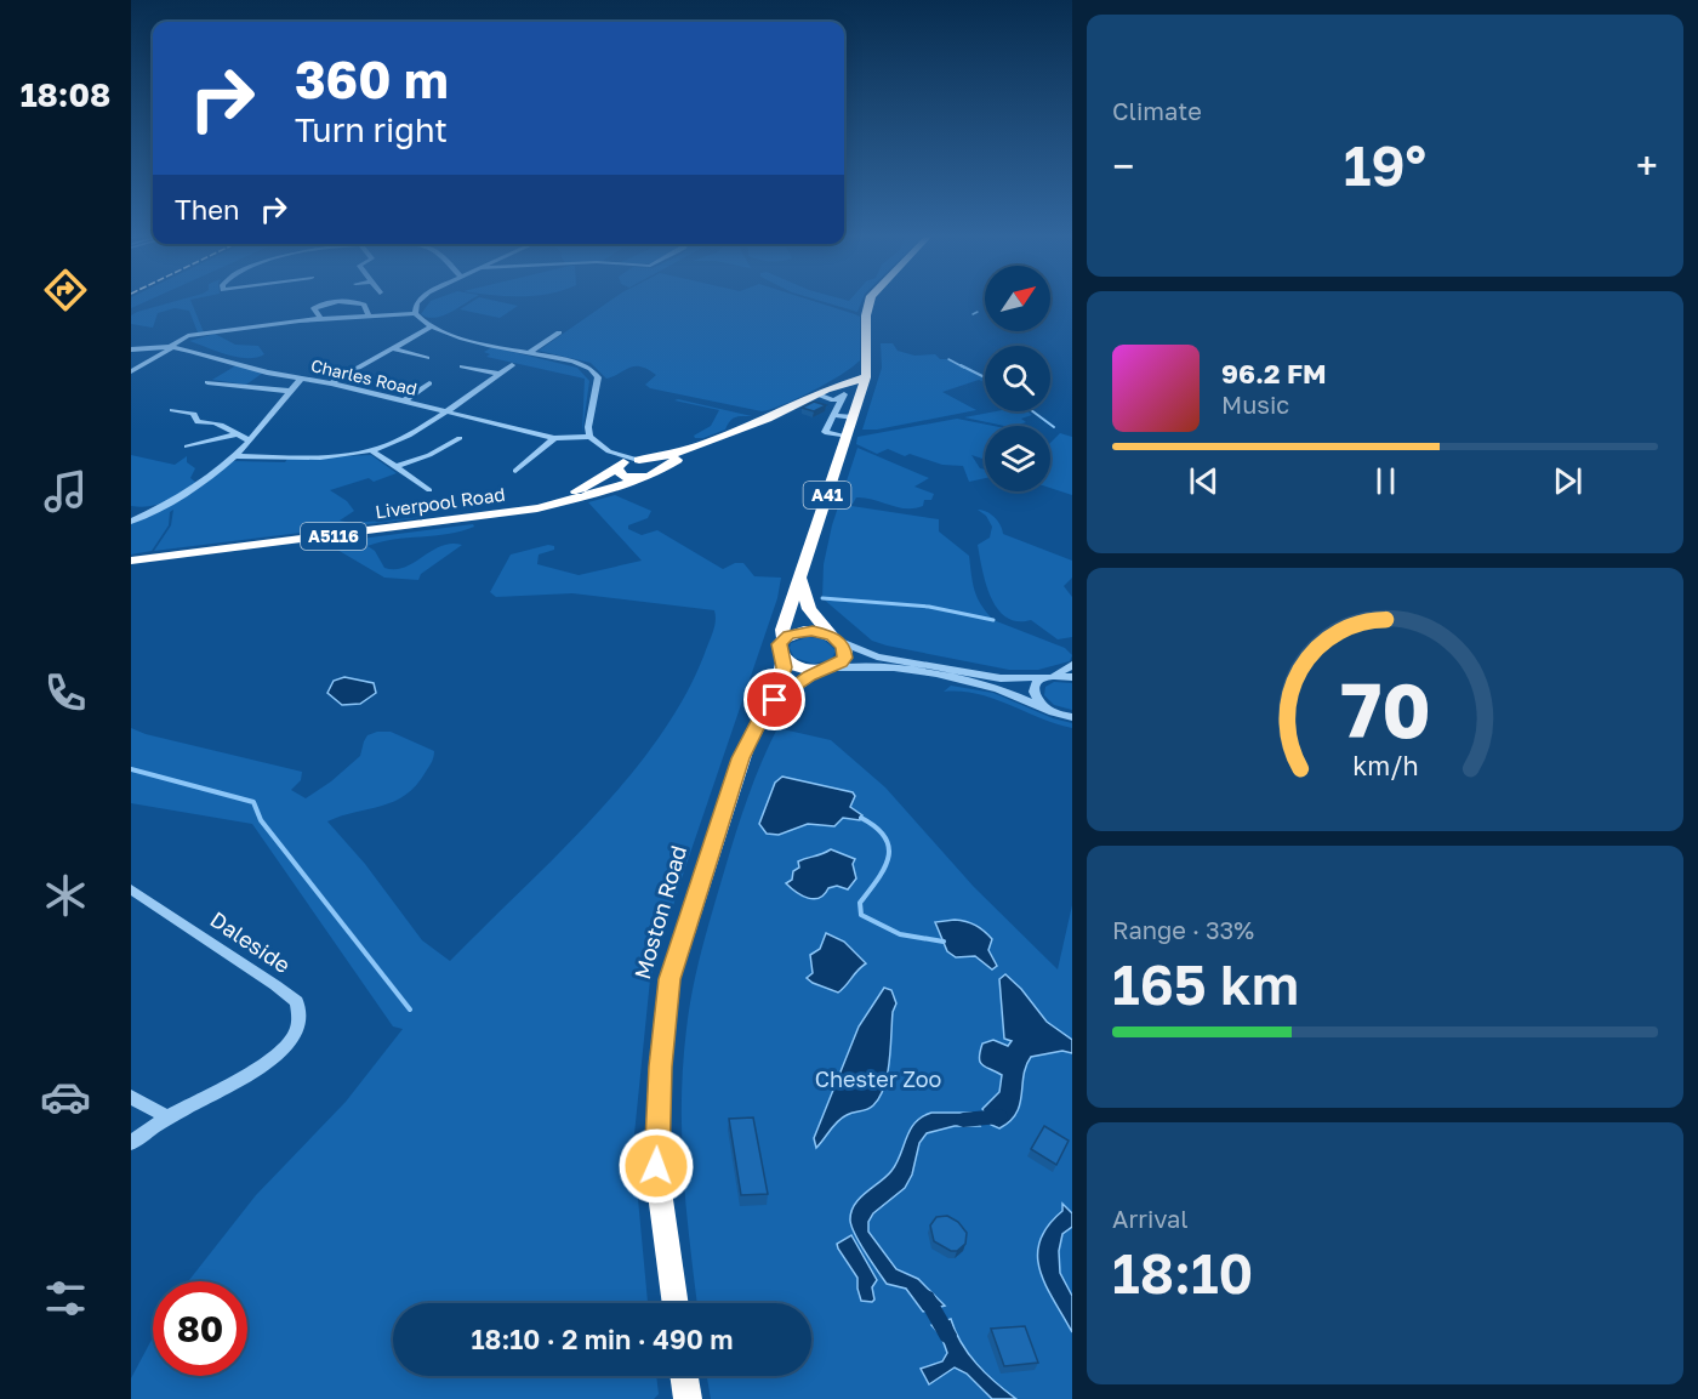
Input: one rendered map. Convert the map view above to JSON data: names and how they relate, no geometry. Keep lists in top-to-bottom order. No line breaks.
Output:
{"streets":{"highway":["A41","Liverpool Road","A5116","Moston Road"],"street":["Charles Road","Daleside"]},"crossings":[["A41","Liverpool Road"],["A41","Moston Road"],["Liverpool Road","A5116"]],"parks":["Chester Zoo"],"north":"top right","page":{"tabs":"18:08","tile":["Climate",["Range · 33%","165 km"],["Arrival","18:10"]],"turn":["360 m","Turn right"],"heat":["−","19°","+"],"then":"Then","song":["96.2 FM","Music"],"limit":"80","trip":"18:10 · 2 min · 490 m","gauge":["70","km/h"]}}
